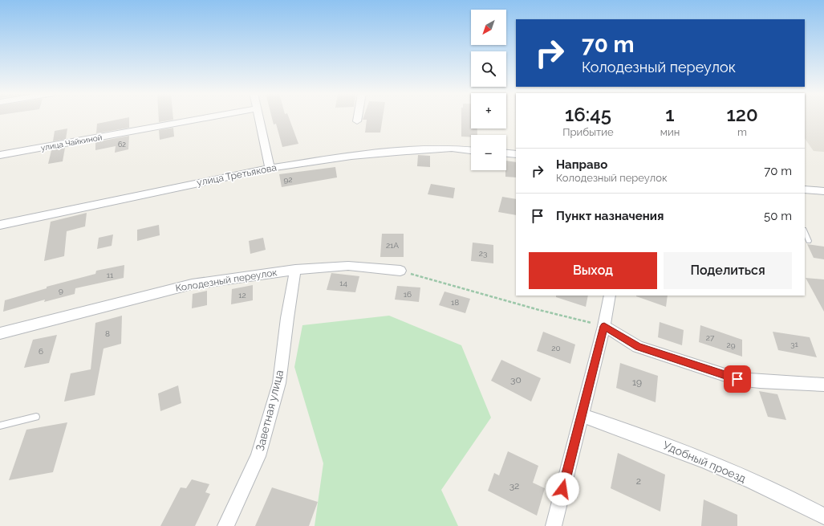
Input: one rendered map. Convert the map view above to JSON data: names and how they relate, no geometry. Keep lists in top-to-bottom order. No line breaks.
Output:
{"streets":{"street":["улица Чайкиной","улица Третьякова","Колодезный переулок","Заветная улица","Удобный проезд"]},"crossings":[["Колодезный переулок","Заветная улица"]],"house_numbers":["62","92","21А","23","11","14","9","16","12","18","8","27","31","29","20","6","30","19","2","32"],"north":"bottom left","page":{"map_buttons":["+","−"],"turn":["70 m","Колодезный переулок"],"eta":["16:45","Прибытие","1","мин","120","m"],"list":[{"name":"Направо","note":"Колодезный переулок","value":"70 m"},{"name":"Пункт назначения","value":"50 m"}],"buttons":["Выход","Поделиться"]}}
